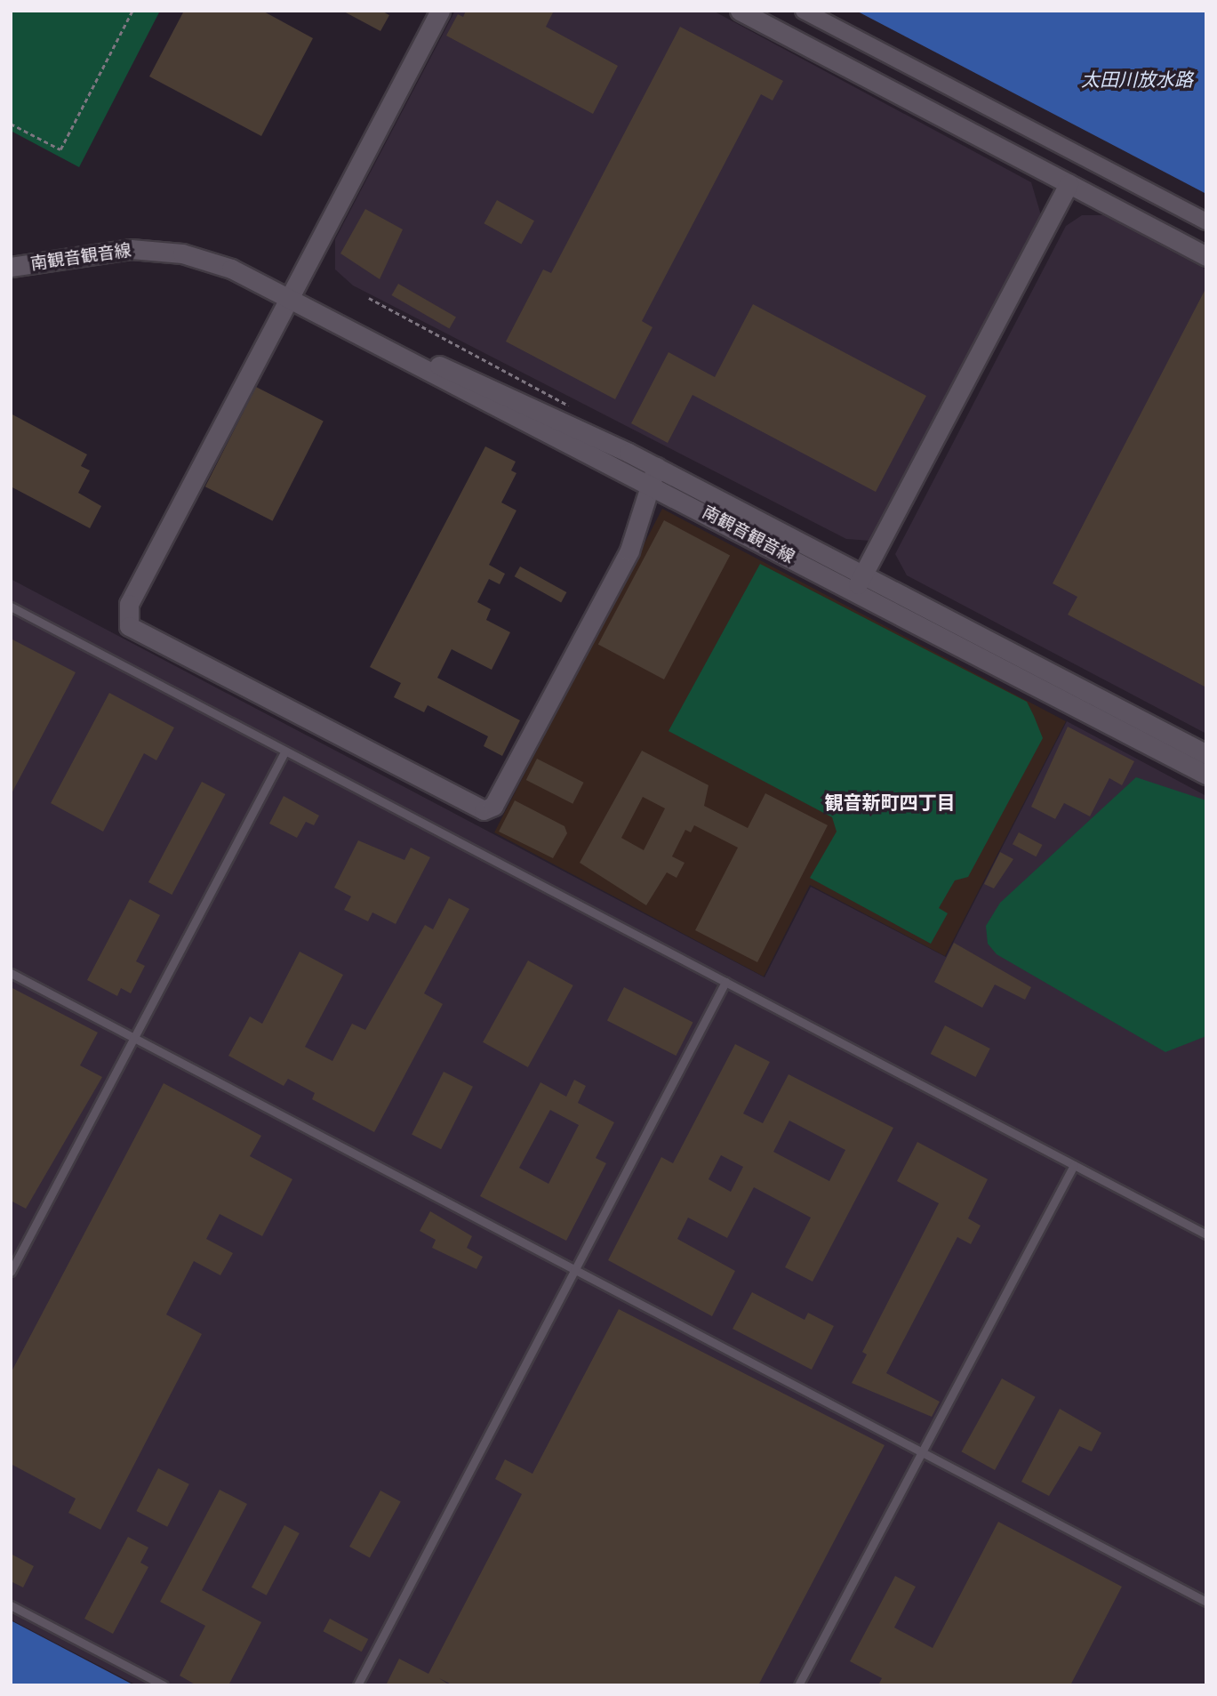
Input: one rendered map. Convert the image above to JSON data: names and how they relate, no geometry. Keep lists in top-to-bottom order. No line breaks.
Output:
{"streets":{"street":["南観音観音線"]},"districts":["観音新町四丁目"],"water":["太田川放水路"]}
